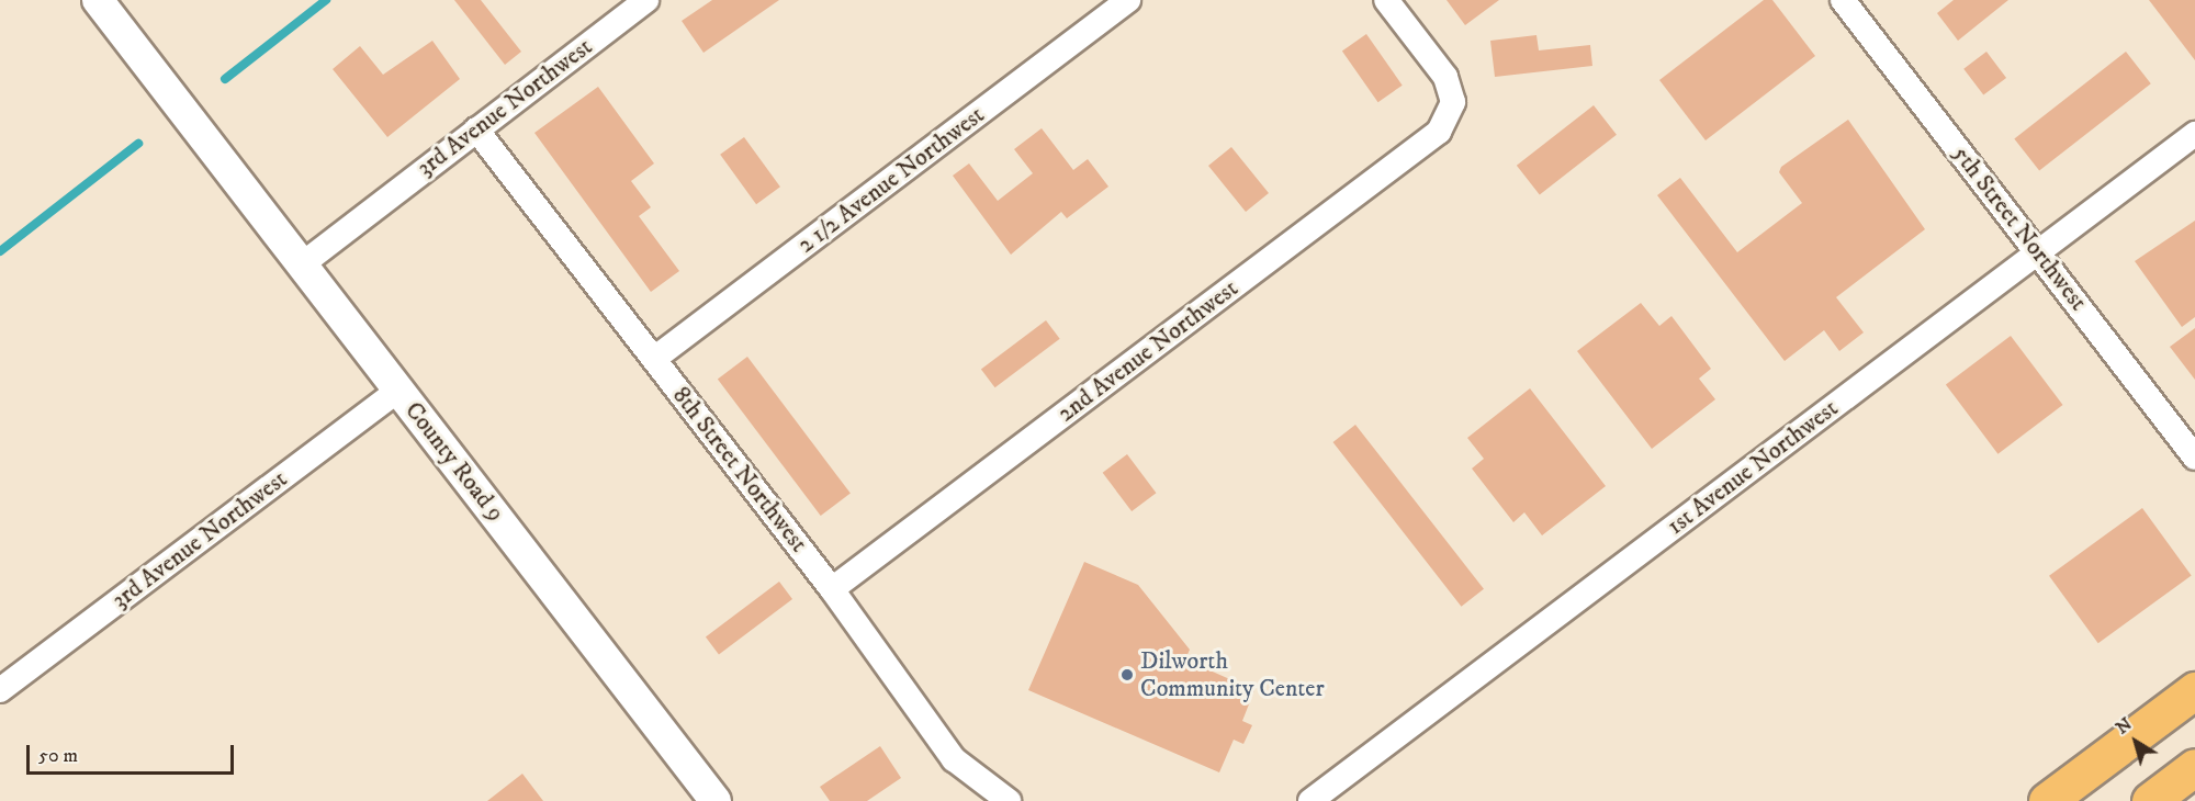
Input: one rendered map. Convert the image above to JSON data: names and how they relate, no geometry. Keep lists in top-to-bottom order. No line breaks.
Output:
{"streets":{"street":["3rd Avenue Northwest","2 1/2 Avenue Northwest","5th Street Northwest","2nd Avenue Northwest","County Road 9","1st Avenue Northwest","8th Street Northwest"]},"crossings":[["3rd Avenue Northwest","County Road 9"],["3rd Avenue Northwest","8th Street Northwest"],["2 1/2 Avenue Northwest","8th Street Northwest"],["5th Street Northwest","1st Avenue Northwest"],["2nd Avenue Northwest","8th Street Northwest"]],"places":["Dilworth Community Center"],"scale_bar":"50 m","north":"top left"}
